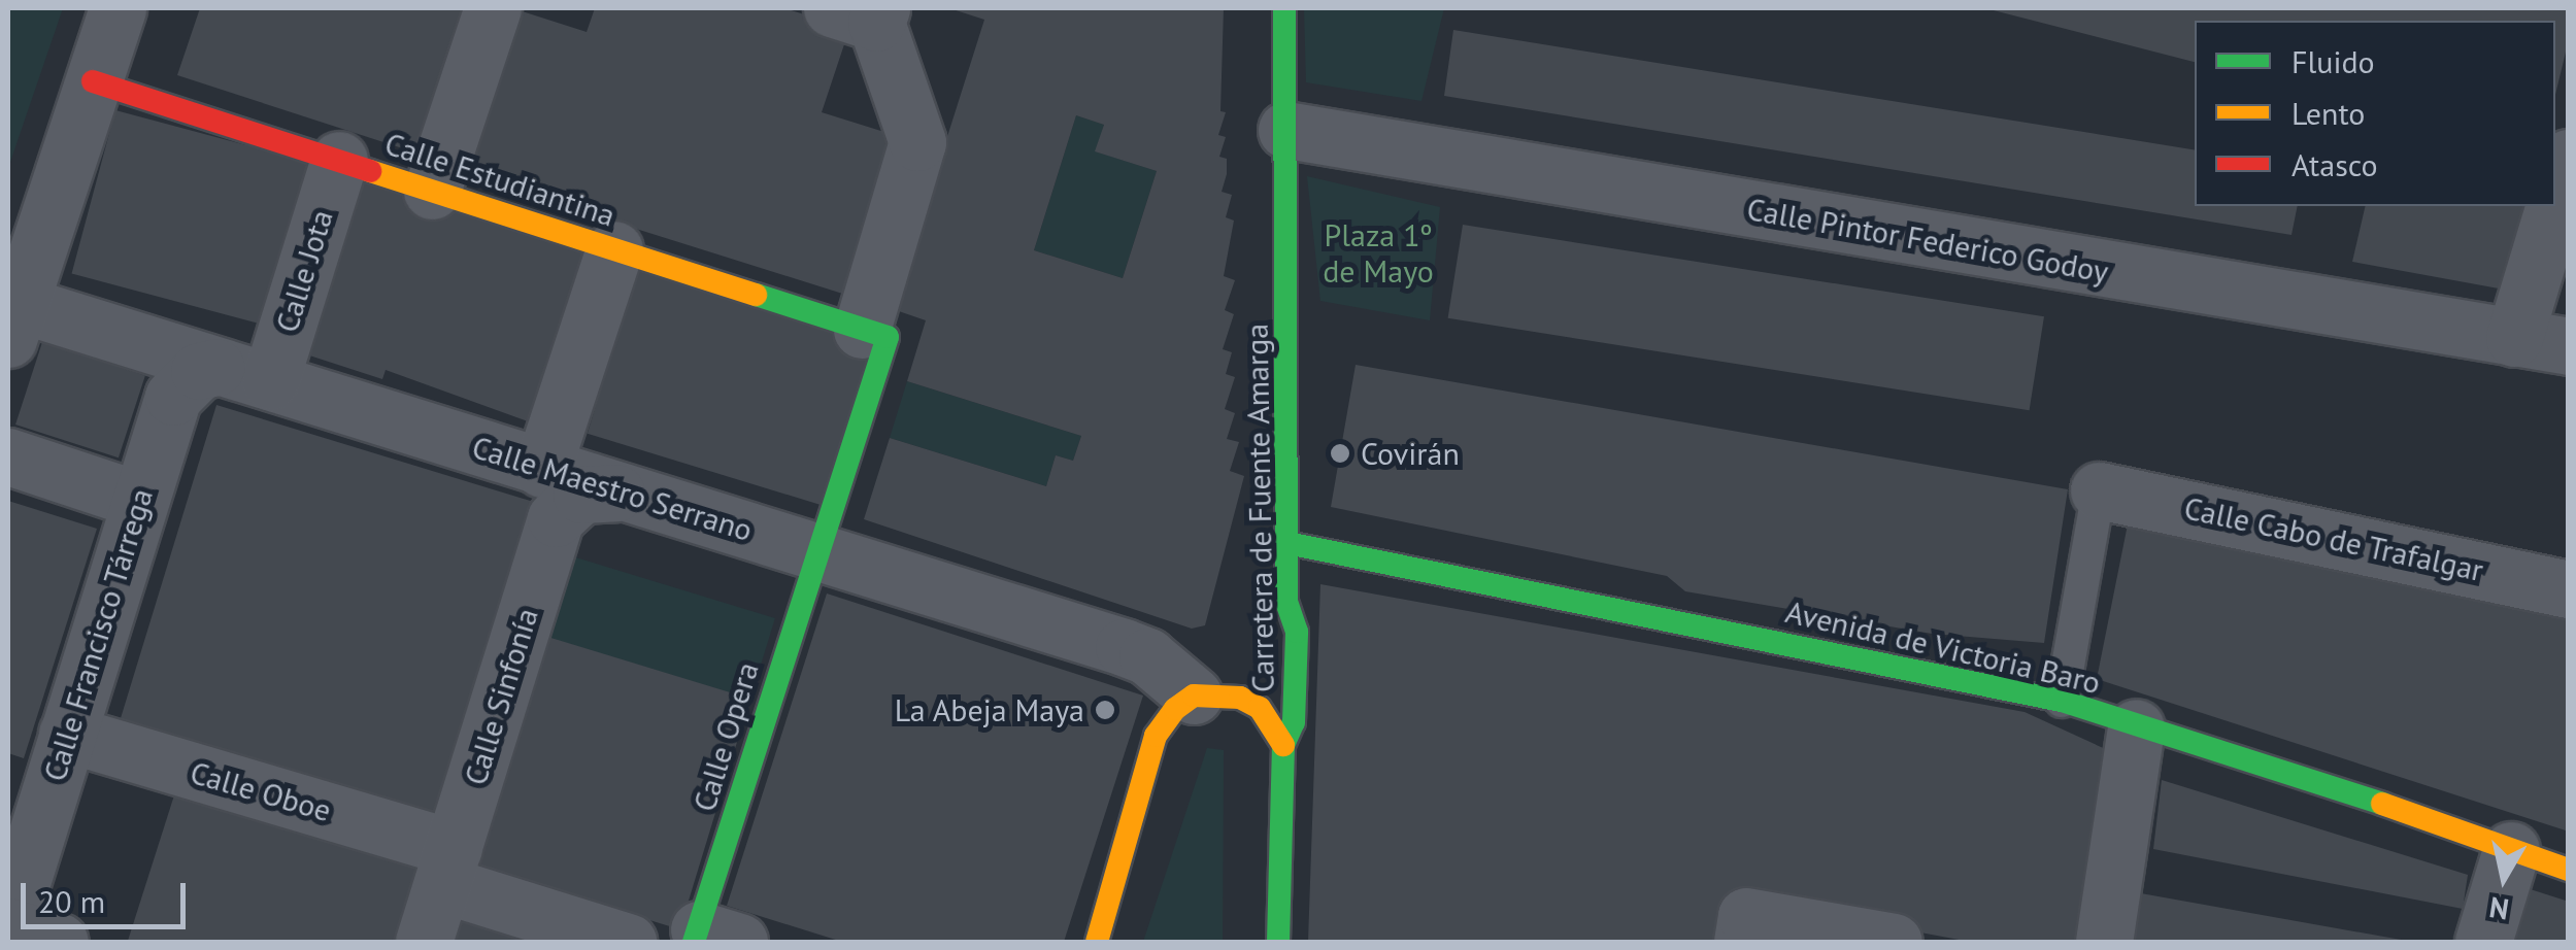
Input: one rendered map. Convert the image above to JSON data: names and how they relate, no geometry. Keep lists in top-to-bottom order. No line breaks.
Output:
{"streets":{"street":["Calle Estudiantina","Calle Pintor Federico Godoy","Calle Jota","Calle Maestro Serrano","Carretera de Fuente Amarga","Calle Cabo de Trafalgar","Calle Francisco Tárrega","Avenida de Victoria Baro","Calle Sinfonía","Calle Opera","Calle Oboe"]},"crossings":[["Calle Estudiantina","Calle Jota"],["Calle Estudiantina","Calle Opera"],["Calle Pintor Federico Godoy","Carretera de Fuente Amarga"],["Calle Jota","Calle Maestro Serrano"],["Calle Jota","Calle Francisco Tárrega"],["Calle Maestro Serrano","Calle Francisco Tárrega"],["Calle Maestro Serrano","Calle Sinfonía"],["Calle Maestro Serrano","Calle Opera"],["Carretera de Fuente Amarga","Avenida de Victoria Baro"],["Calle Francisco Tárrega","Calle Oboe"],["Calle Sinfonía","Calle Oboe"]],"parks":["Plaza 1º de Mayo"],"places":["Covirán","La Abeja Maya"],"legend":["Fluido","Lento","Atasco"],"scale_bar":"20 m","north":"bottom"}
